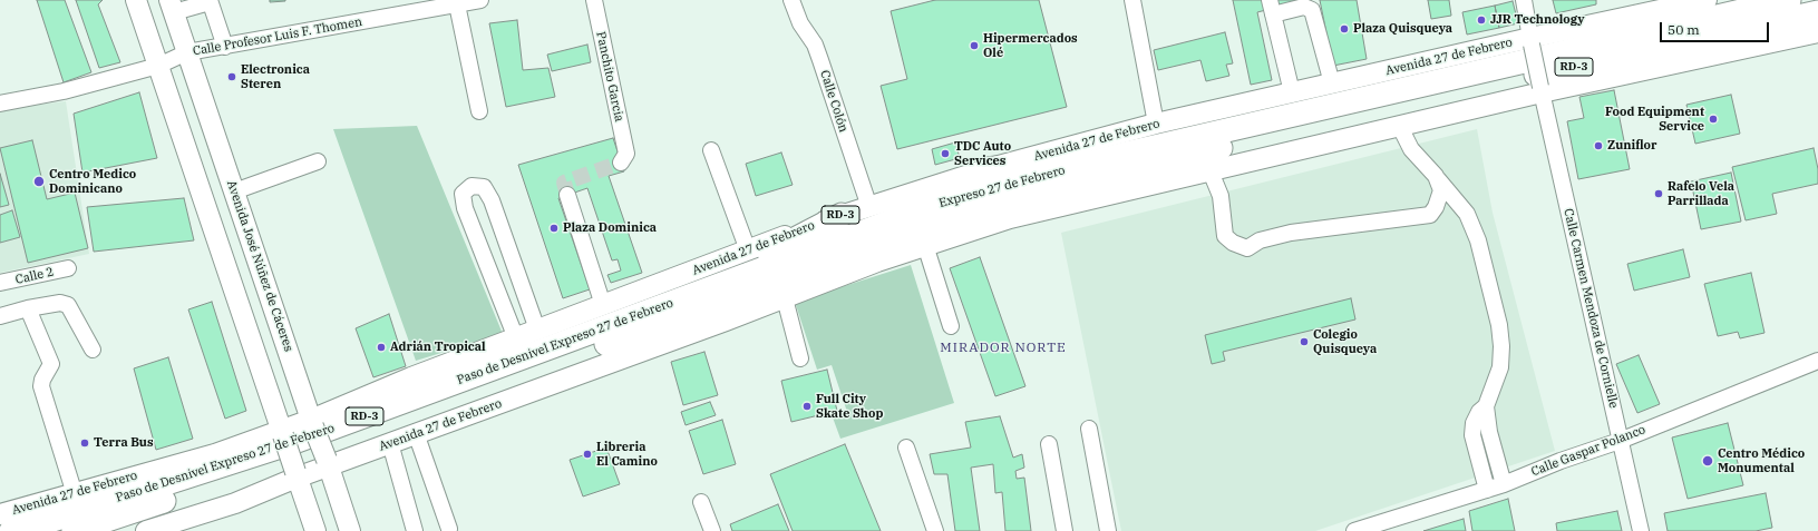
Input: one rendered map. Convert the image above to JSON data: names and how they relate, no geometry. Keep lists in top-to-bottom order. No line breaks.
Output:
{"streets":{"highway":["RD-3","Expreso 27 de Febrero","Paso de Desnivel Expreso 27 de Febrero"],"main road":["Avenida 27 de Febrero","Avenida José Núñez de Cáceres"],"street":["Calle Profesor Luis F. Thomen","Panchito Garcia","Calle Colón","Calle 2","Calle Carmen Mendoza de Cornielle","Calle Gaspar Polanco"]},"crossings":[["Calle Profesor Luis F. Thomen","Avenida José Núñez de Cáceres"],["Avenida 27 de Febrero","Calle Colón"],["Avenida 27 de Febrero","Avenida José Núñez de Cáceres"],["Avenida 27 de Febrero","Calle Carmen Mendoza de Cornielle"],["RD-3","Expreso 27 de Febrero"],["Expreso 27 de Febrero","Paso de Desnivel Expreso 27 de Febrero"],["Calle Carmen Mendoza de Cornielle","Calle Gaspar Polanco"]],"districts":["MIRADOR NORTE"],"places":["JJR Technology","Plaza Quisqueya","Hipermercados Olé","Electronica Steren","Food Equipment Service","Zuniflor","TDC Auto Services","Centro Medico Dominicano","Rafelo Vela Parrillada","Plaza Dominica","Colegio Quisqueya","Adrián Tropical","Full City Skate Shop","Terra Bus","Libreria El Camino","Centro Médico Monumental"],"scale_bar":"50 m"}
